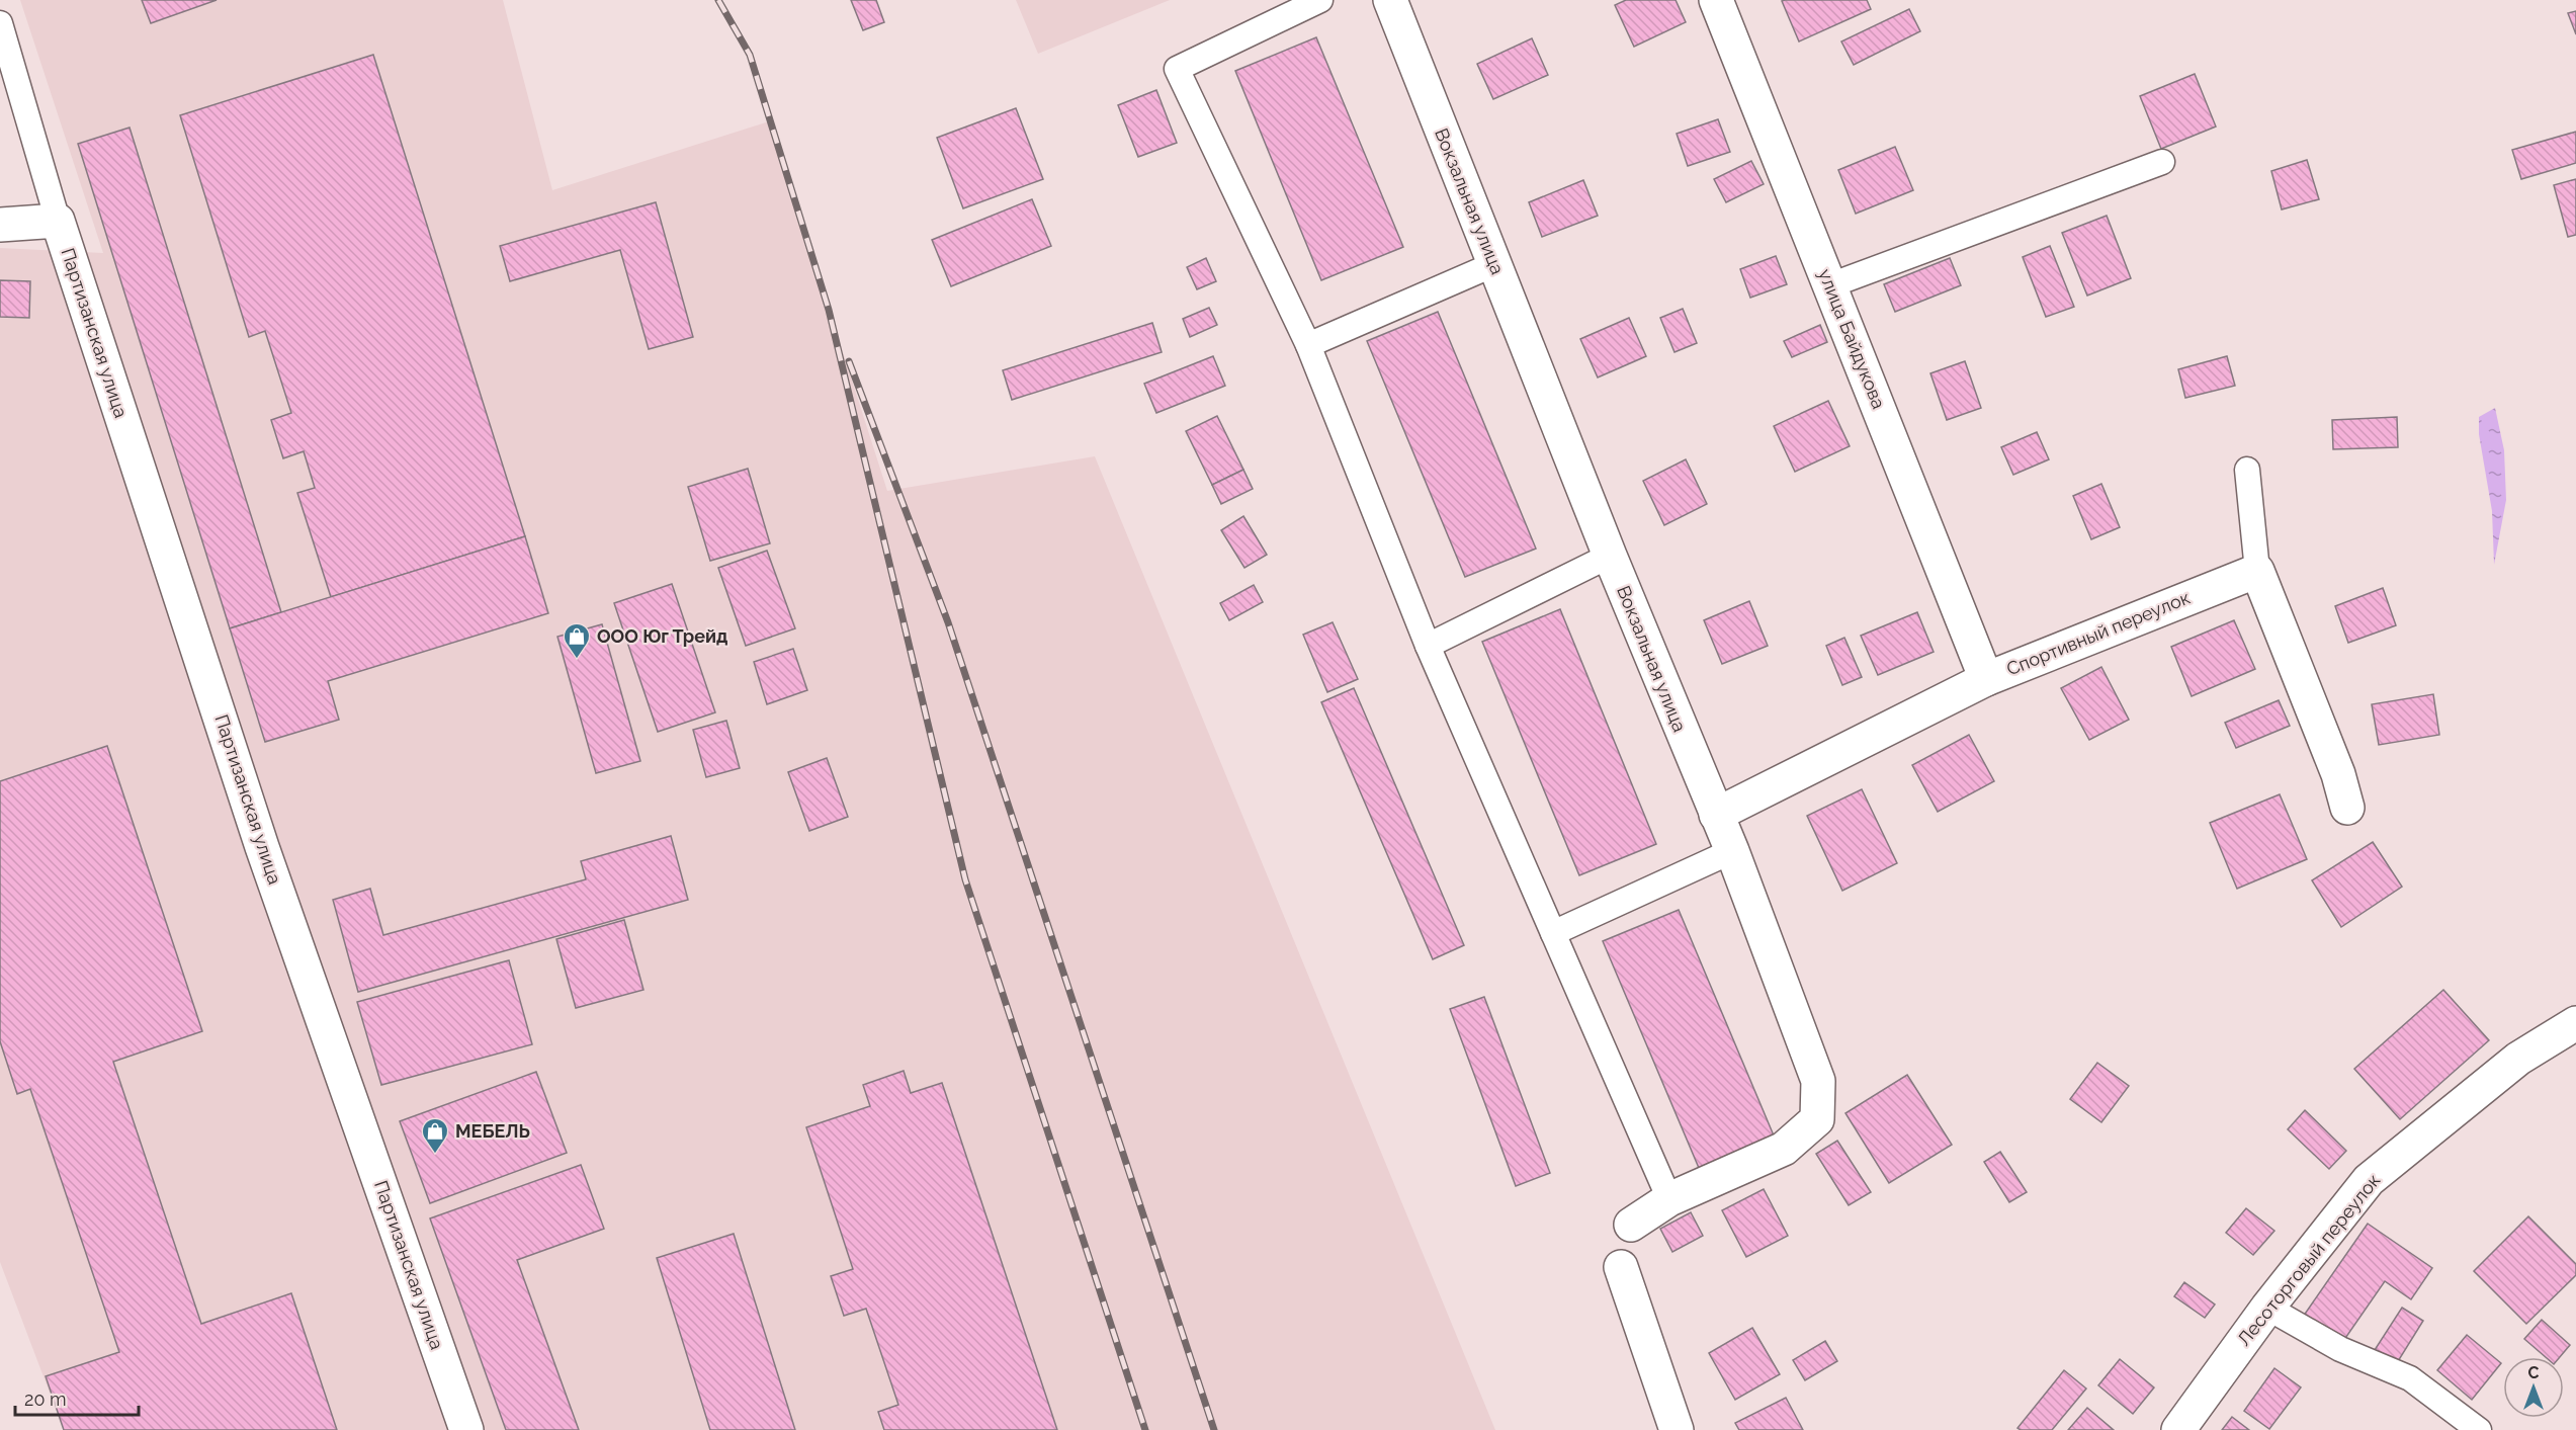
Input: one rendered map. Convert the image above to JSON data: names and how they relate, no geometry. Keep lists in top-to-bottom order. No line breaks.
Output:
{"streets":{"street":["Вокзальная улица","Партизанская улица","улица Байдукова","Спортивный переулок","Лесоторговый переулок"]},"crossings":[["Вокзальная улица","Спортивный переулок"],["улица Байдукова","Спортивный переулок"]],"places":{"shop":["ООО Юг Трейд","МЕБЕЛЬ"]},"scale_bar":"20 m","north":"top"}
